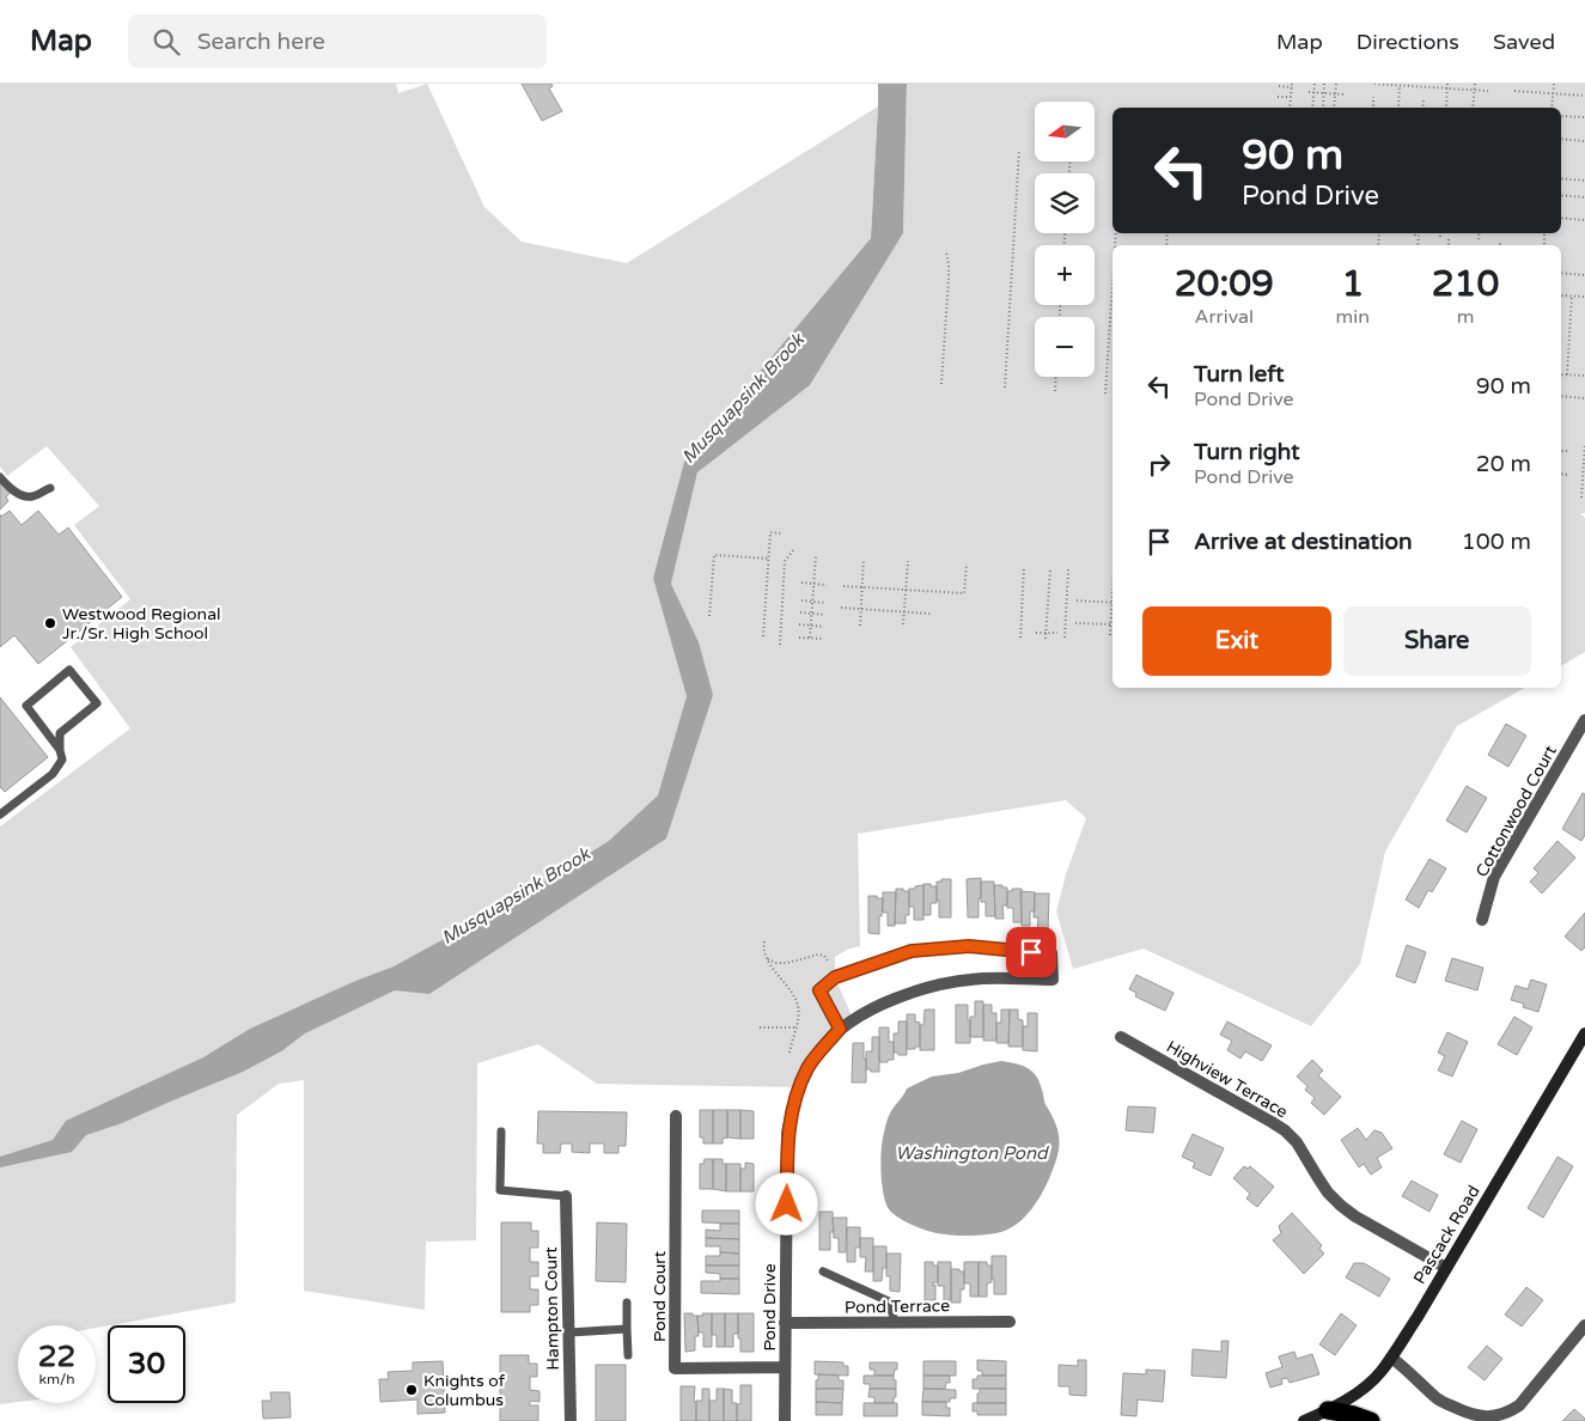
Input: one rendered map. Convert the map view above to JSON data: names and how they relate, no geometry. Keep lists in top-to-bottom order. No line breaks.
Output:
{"streets":{"street":["Cottonwood Court","Highview Terrace","Pascack Road","Pond Court","Pond Terrace","Pond Drive","Hampton Court"]},"crossings":[["Highview Terrace","Pascack Road"],["Pond Court","Pond Drive"],["Pond Terrace","Pond Drive"]],"water":["Musquapsink Brook","Washington Pond"],"places":["Westwood Regional Jr./Sr. High School","Knights of Columbus"],"north":"left","page":{"header":"Map","search":"Search here","nav":["Map","Directions","Saved"],"map_buttons":["+","−"],"turn":["90 m","Pond Drive"],"eta":["20:09","Arrival","1","min","210","m"],"list":[{"name":"Turn left","note":"Pond Drive","value":"90 m"},{"name":"Turn right","note":"Pond Drive","value":"20 m"},{"name":"Arrive at destination","value":"100 m"}],"buttons":["Exit","Share"],"speed":"22 km/h","limit":"30"}}
